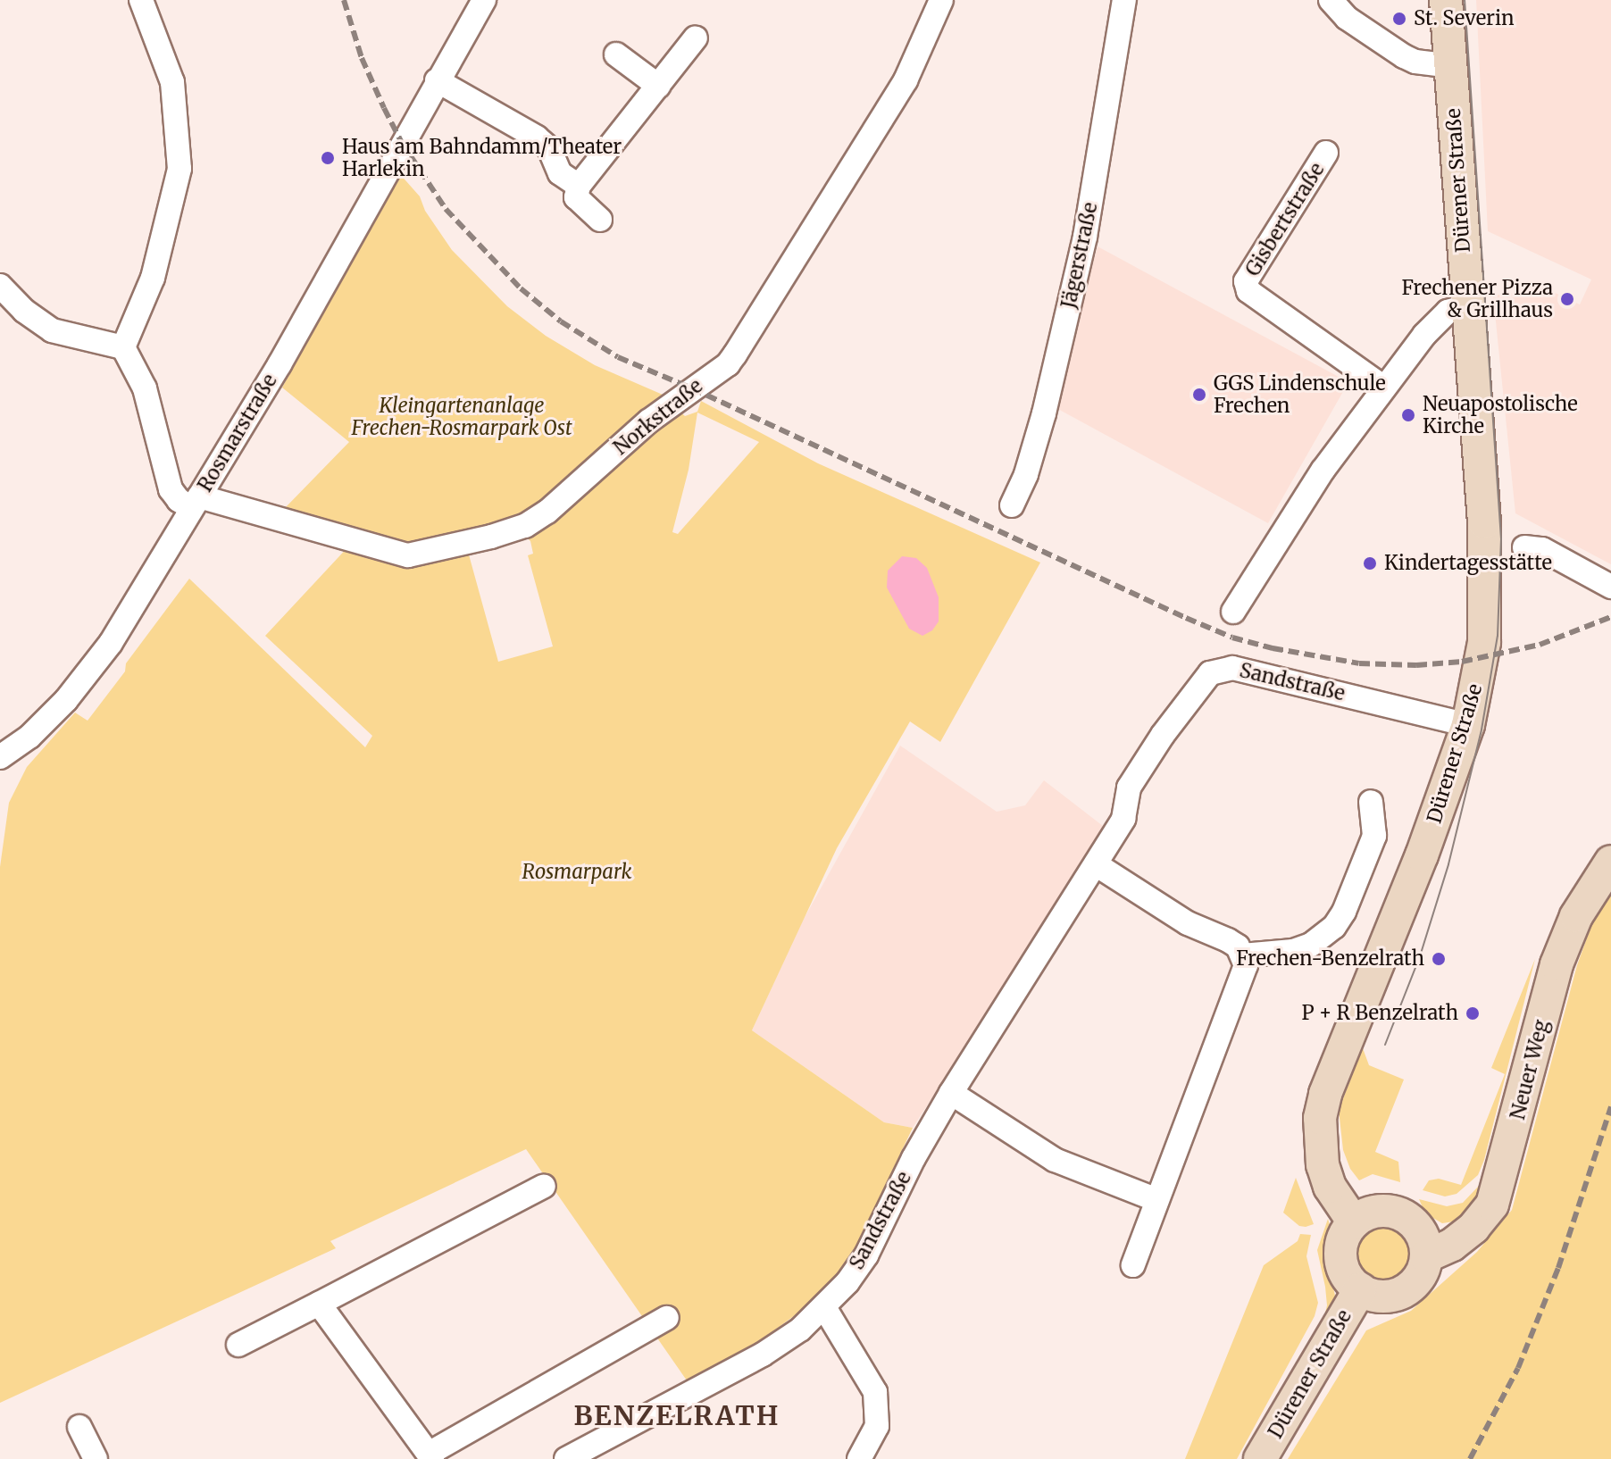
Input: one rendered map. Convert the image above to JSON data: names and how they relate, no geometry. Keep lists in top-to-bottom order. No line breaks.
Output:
{"streets":{"main road":["Dürener Straße","Neuer Weg"],"street":["Gisbertstraße","Jägerstraße","Norkstraße","Rosmarstraße","Sandstraße"]},"crossings":[["Dürener Straße","Sandstraße"],["Dürener Straße","Neuer Weg"],["Norkstraße","Rosmarstraße"]],"districts":["BENZELRATH"],"parks":["Kleingartenanlage Frechen-Rosmarpark Ost","Rosmarpark"],"places":["St. Severin","Haus am Bahndamm/Theater Harlekin","Frechener Pizza & Grillhaus","GGS Lindenschule Frechen","Neuapostolische Kirche","Kindertagesstätte","Frechen-Benzelrath","P + R Benzelrath"]}
